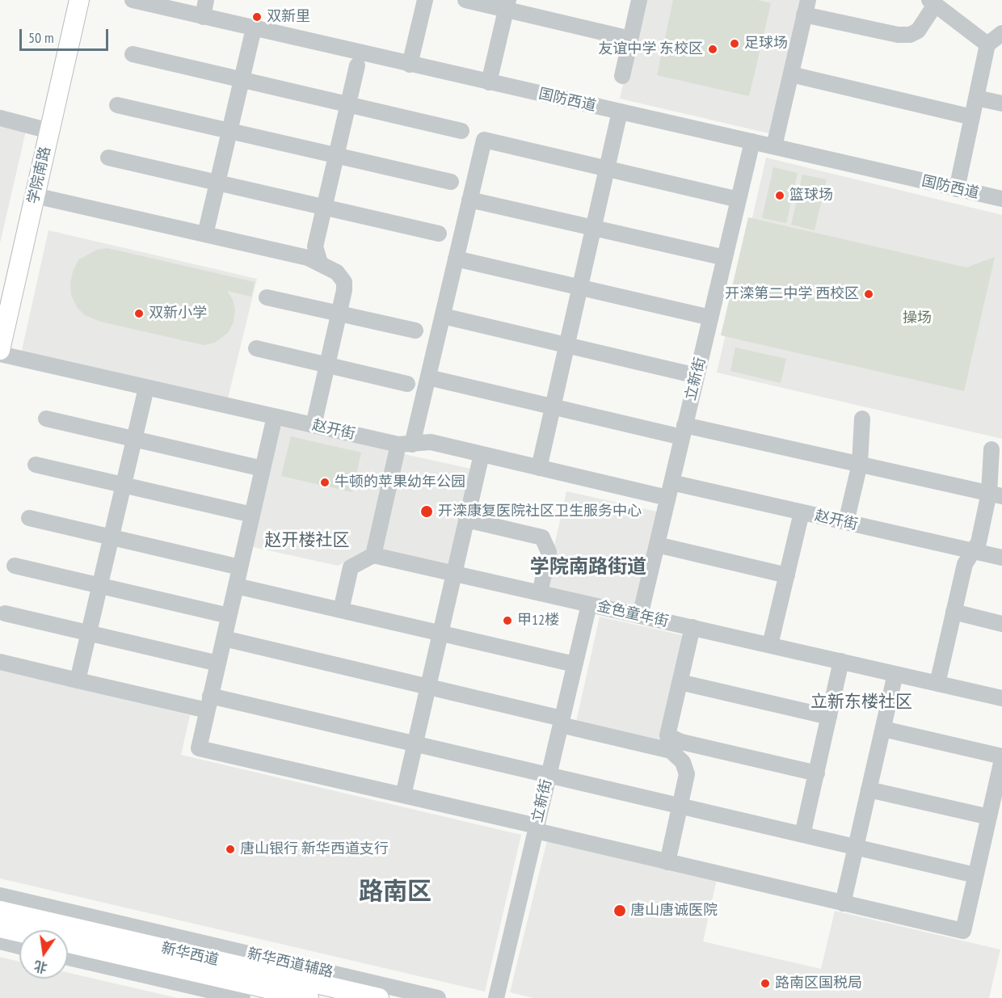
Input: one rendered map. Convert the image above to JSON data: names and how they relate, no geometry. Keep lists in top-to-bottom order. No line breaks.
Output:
{"streets":{"main road":["学院南路","新华西道"],"street":["国防西道","立新街","赵开街","金色童年街","新华西道辅路"]},"crossings":[["国防西道","立新街"],["立新街","赵开街"],["立新街","金色童年街"]],"districts":["赵开楼社区","学院南路街道","立新东楼社区","路南区"],"parks":["操场"],"places":["双新里","足球场","友谊中学 东校区","篮球场","开滦第二中学 西校区","双新小学","牛顿的苹果幼年公园","开滦康复医院社区卫生服务中心","甲12楼","唐山银行 新华西道支行","唐山唐诚医院","路南区国税局"],"scale_bar":"50 m","north":"bottom"}
